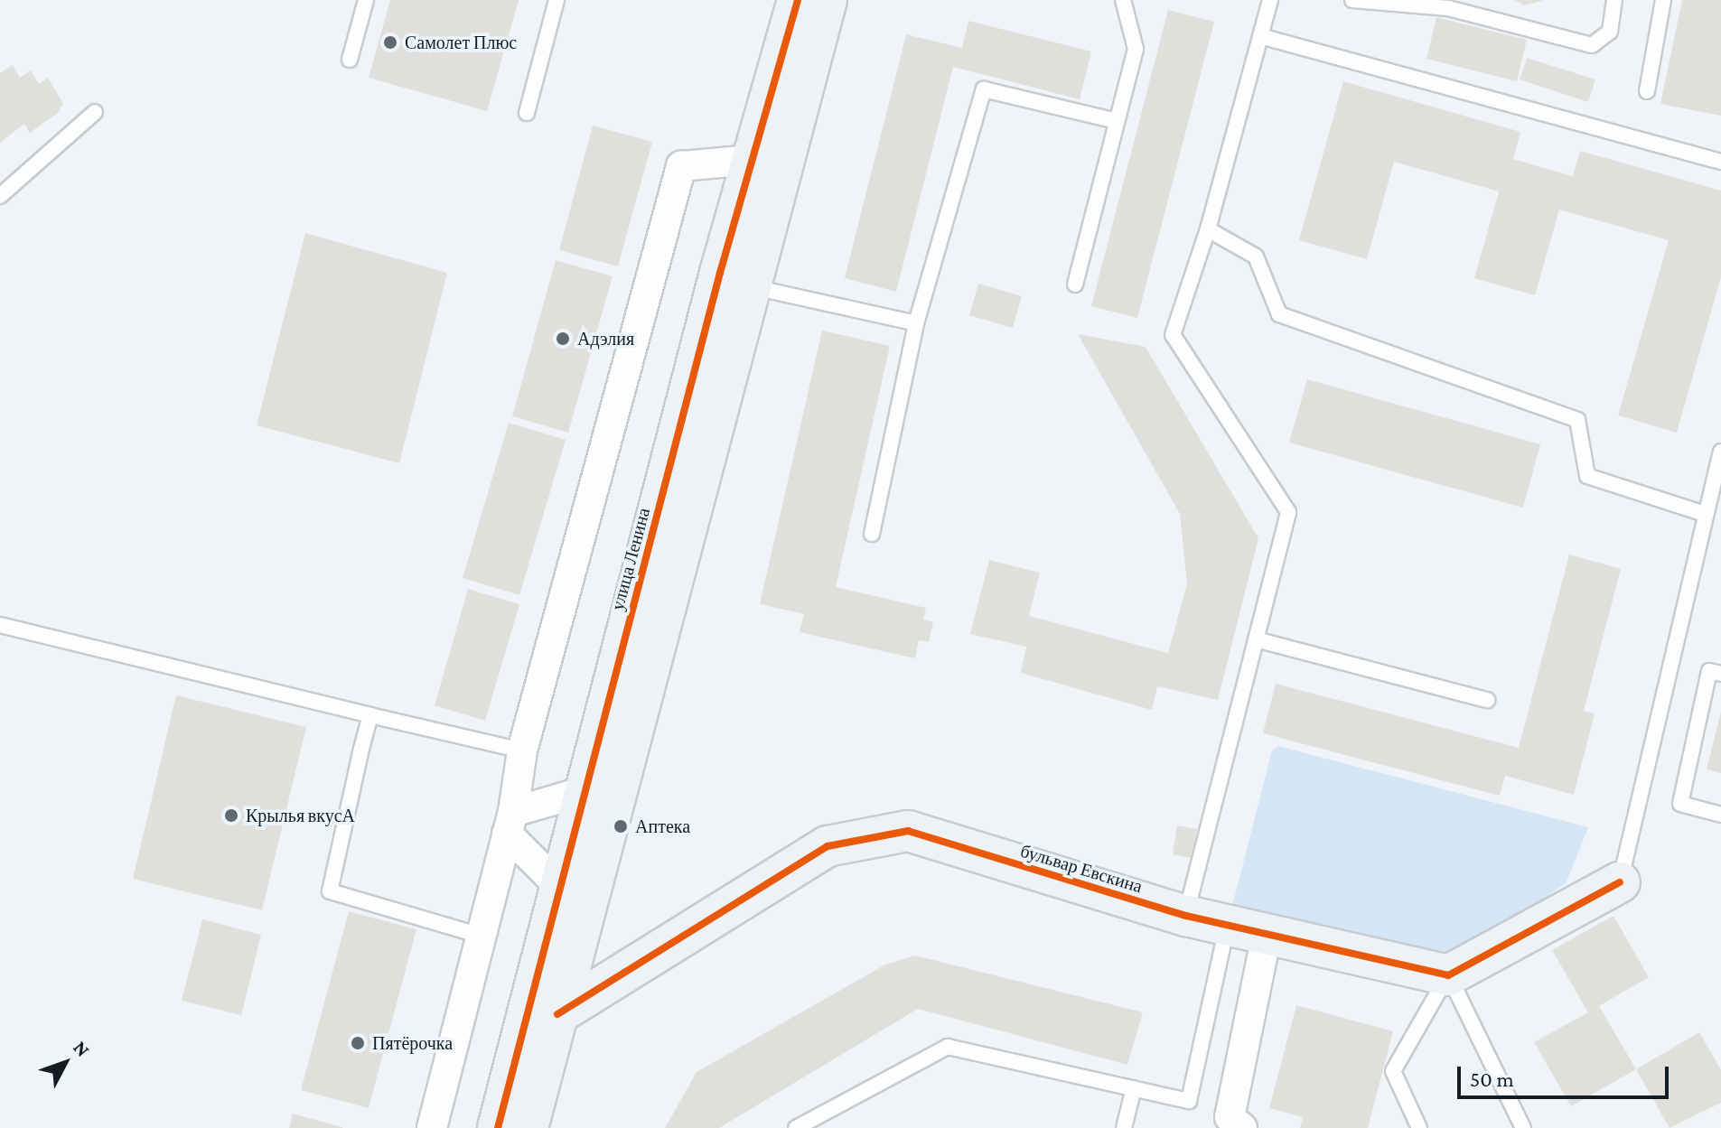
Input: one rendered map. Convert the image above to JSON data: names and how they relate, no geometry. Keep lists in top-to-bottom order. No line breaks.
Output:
{"streets":{"street":["улица Ленина","бульвар Евскина"]},"places":["Самолет Плюс","Адэлия","Крылья вкусА","Аптека","Пятёрочка"],"scale_bar":"50 m","north":"top right"}
